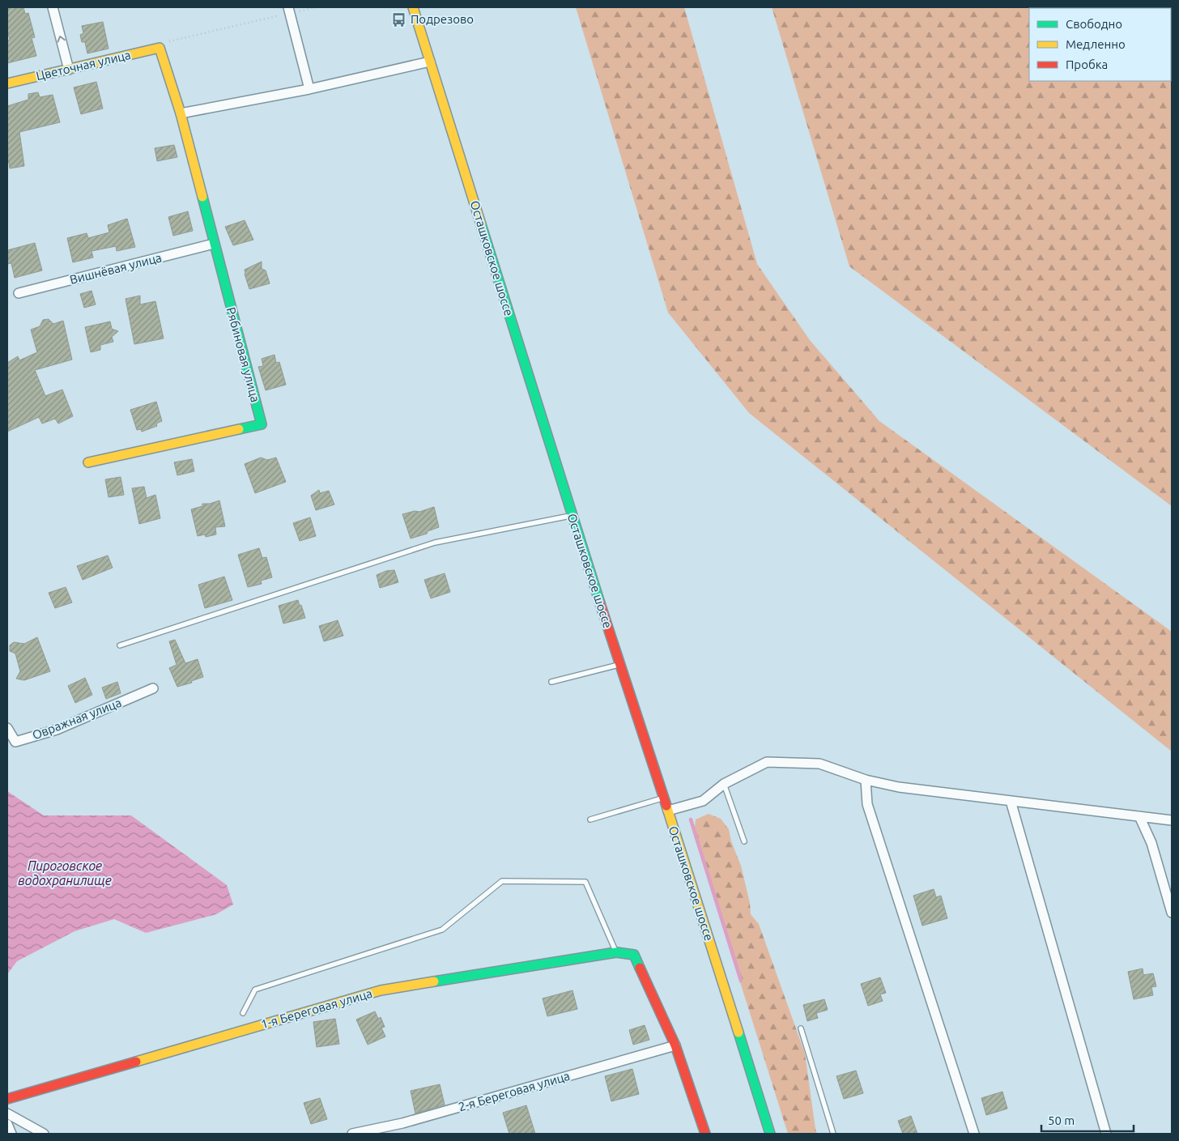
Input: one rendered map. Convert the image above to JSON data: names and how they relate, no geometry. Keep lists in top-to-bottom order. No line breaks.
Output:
{"streets":{"street":["Цветочная улица","Осташковское шоссе","Вишнёвая улица","Рябиновая улица","Овражная улица","1-я Береговая улица","2-я Береговая улица"]},"crossings":[["Цветочная улица","Рябиновая улица"],["Вишнёвая улица","Рябиновая улица"],["1-я Береговая улица","2-я Береговая улица"]],"water":["Пироговское водохранилище"],"places":{"bus stop":["Подрезово"]},"legend":["Свободно","Медленно","Пробка"],"scale_bar":"50 m"}
